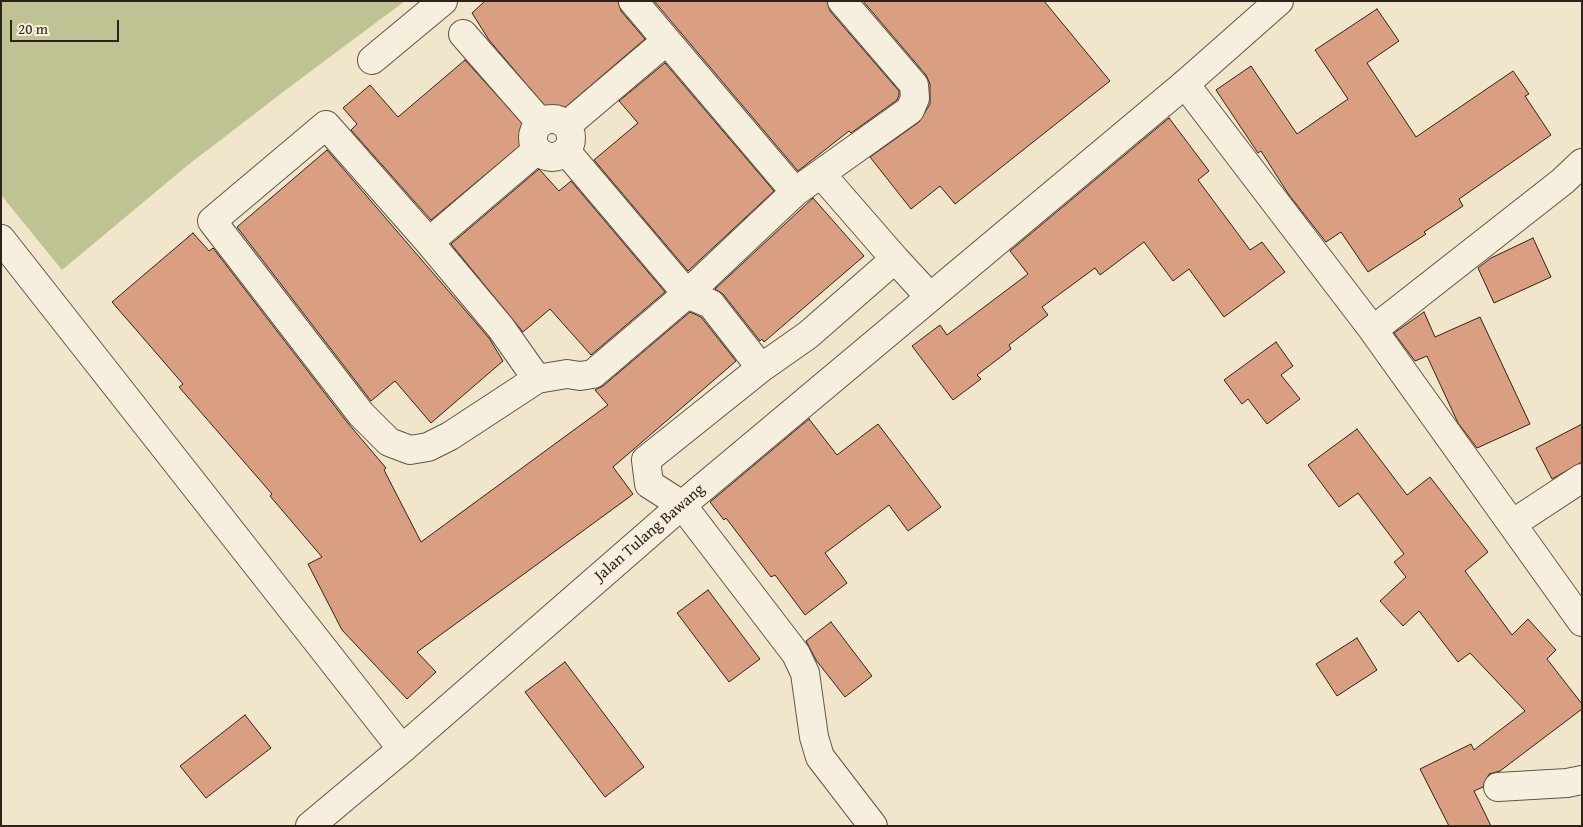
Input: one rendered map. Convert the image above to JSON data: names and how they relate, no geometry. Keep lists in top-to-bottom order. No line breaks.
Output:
{"streets":{"street":["Jalan Tulang Bawang"]},"scale_bar":"20 m"}
